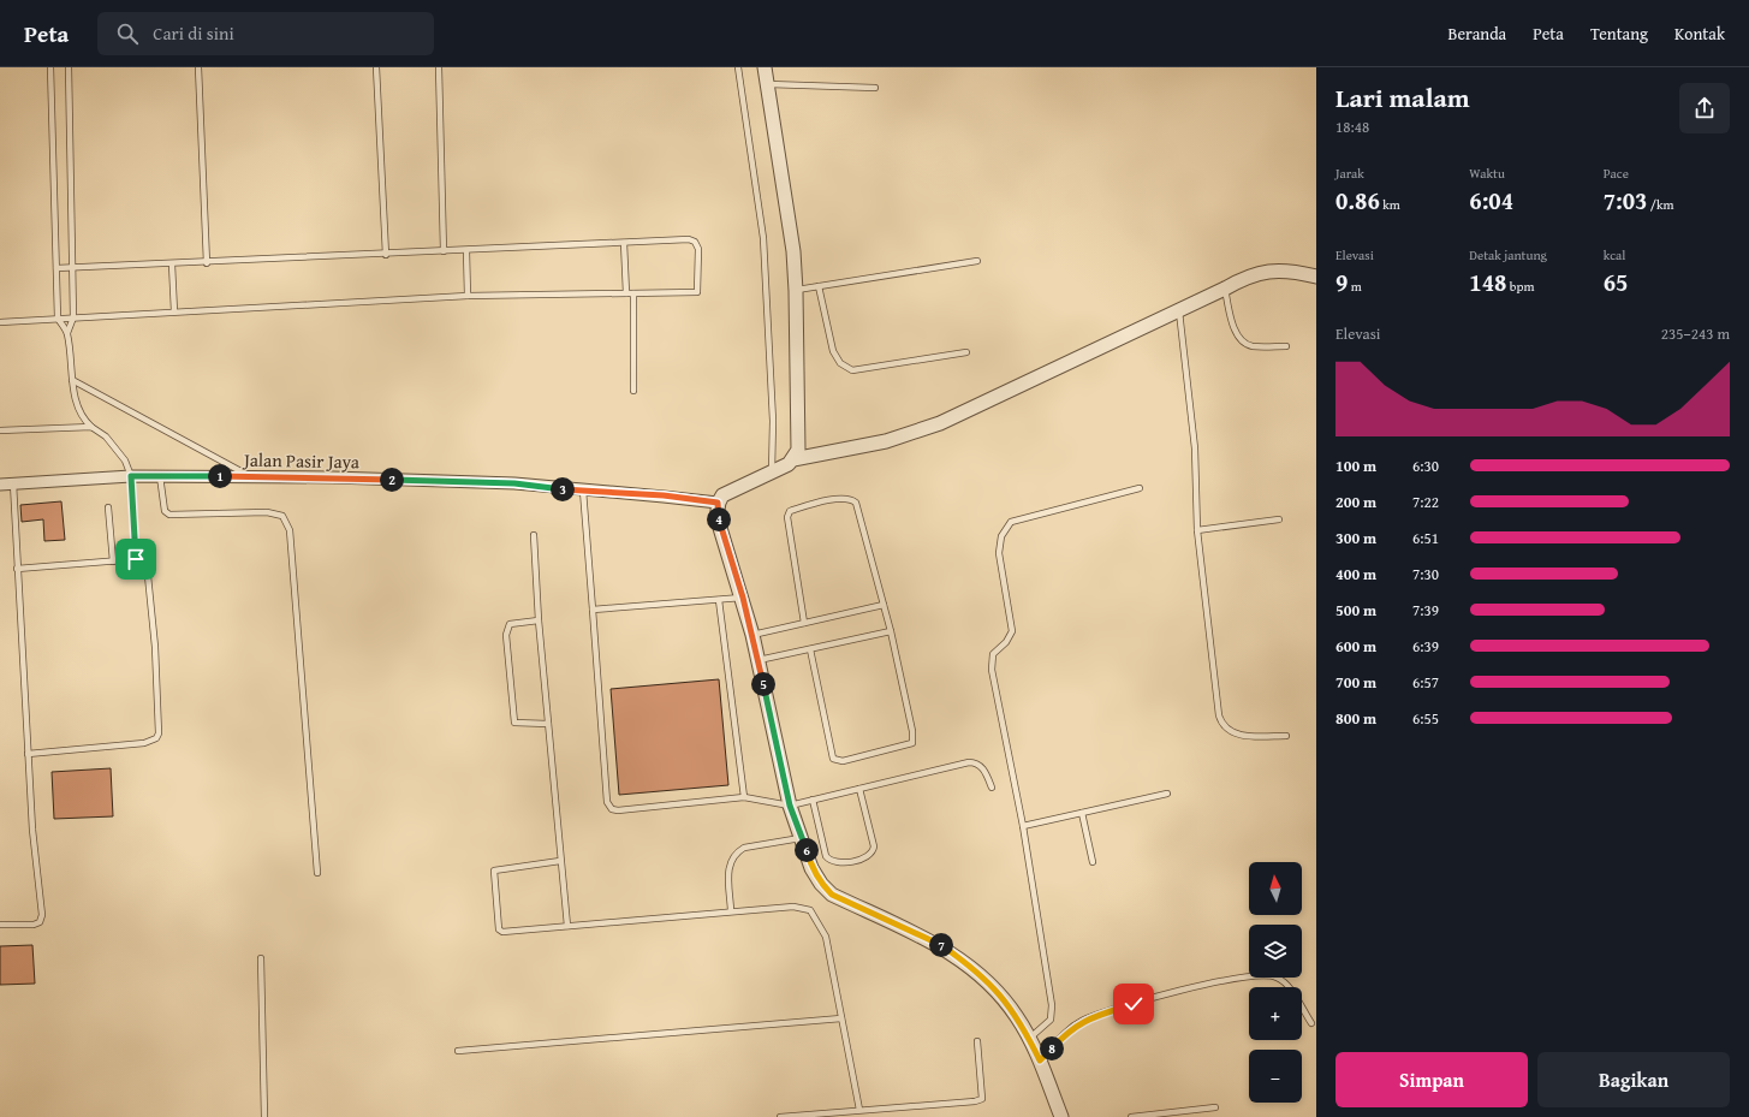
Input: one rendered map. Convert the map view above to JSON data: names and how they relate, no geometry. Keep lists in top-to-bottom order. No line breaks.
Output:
{"streets":{"street":["Jalan Pasir Jaya"]},"north":"top","page":{"header":"Peta","search":"Cari di sini","nav":["Beranda","Peta","Tentang","Kontak"],"heading":["Lari malam","18:48"],"stats":[["Jarak","0.86 km"],["Waktu","6:04"],["Pace","7:03 /km"],["Elevasi","9 m"],["Detak jantung","148 bpm"],["kcal","65"]],"chart":["Elevasi","235–243 m"],"list":[{"name":"100 m","note":"6:30"},{"name":"200 m","note":"7:22"},{"name":"300 m","note":"6:51"},{"name":"400 m","note":"7:30"},{"name":"500 m","note":"7:39"},{"name":"600 m","note":"6:39"},{"name":"700 m","note":"6:57"},{"name":"800 m","note":"6:55"}],"pins":["1","2","3","4","5","6","7","8"],"map_buttons":["+","−"],"buttons":["Simpan","Bagikan"]}}
